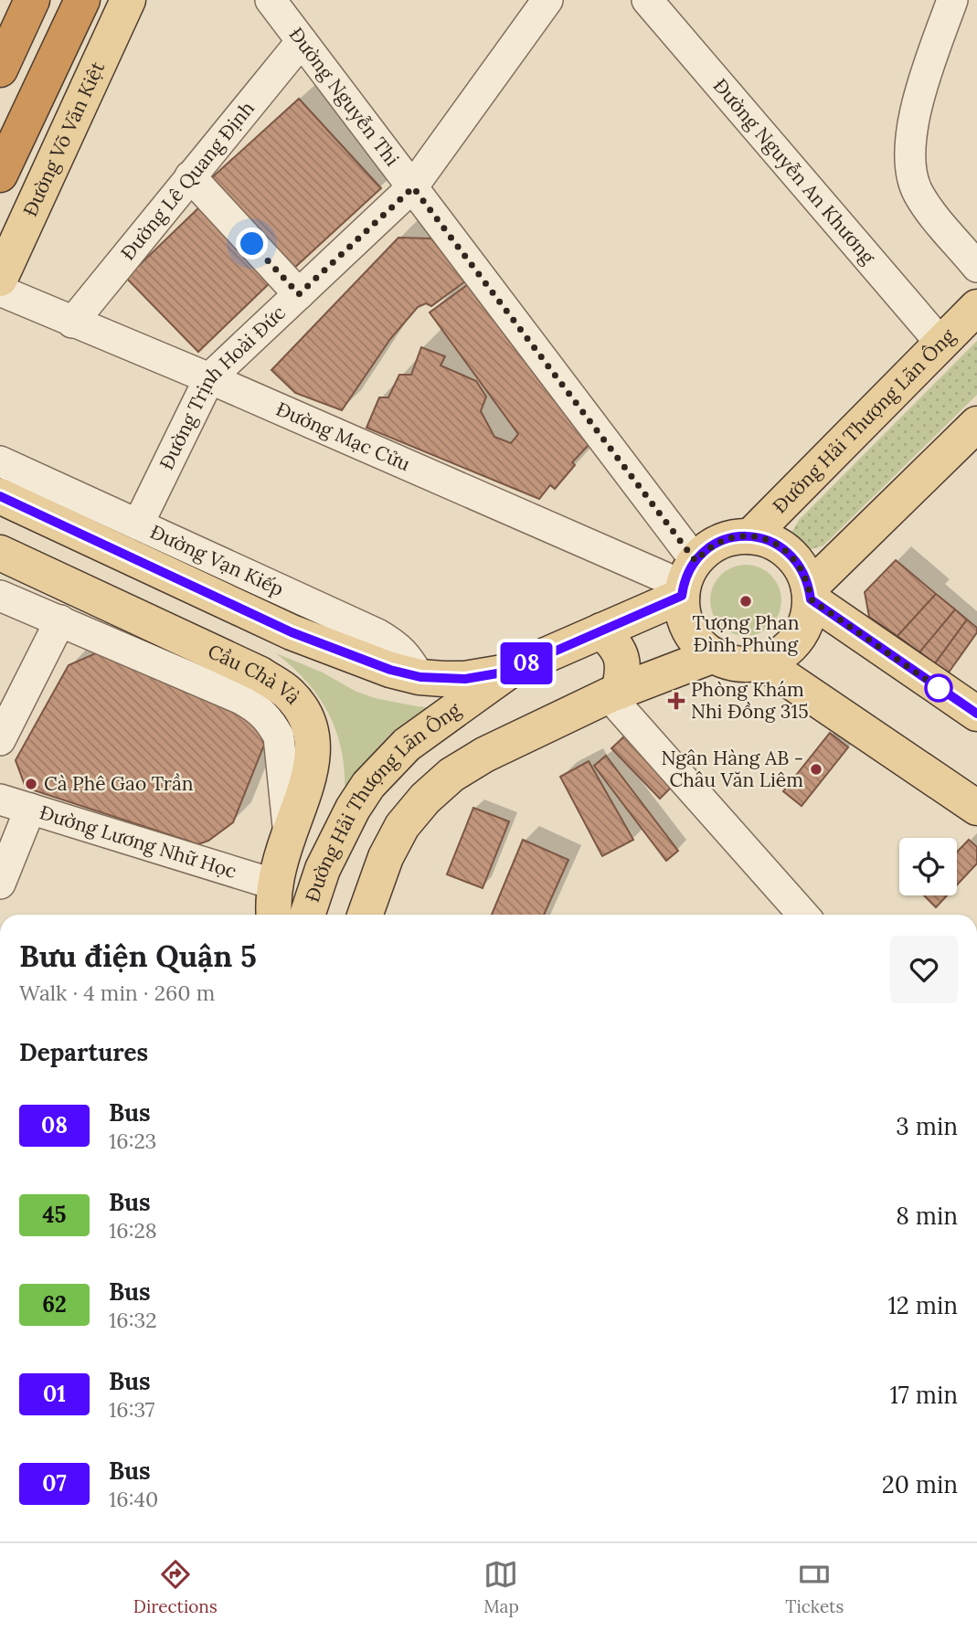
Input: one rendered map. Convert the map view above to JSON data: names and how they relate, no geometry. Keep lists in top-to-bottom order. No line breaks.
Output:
{"streets":{"main road":["Đường Võ Văn Kiệt","Đường Hải Thượng Lãn Ông","Cầu Chà Và"],"street":["Đường Nguyễn Thi","Đường Nguyễn An Khương","Đường Lê Quang Định","Đường Trịnh Hoài Đức","Đường Mạc Cửu","Đường Vạn Kiếp","Đường Lương Nhữ Học"]},"crossings":[["Đường Nguyễn Thi","Đường Lê Quang Định"],["Đường Nguyễn Thi","Đường Trịnh Hoài Đức"],["Đường Nguyễn Thi","Đường Hải Thượng Lãn Ông"],["Đường Nguyễn Thi","Đường Mạc Cửu"],["Đường Nguyễn An Khương","Đường Hải Thượng Lãn Ông"],["Đường Lê Quang Định","Đường Mạc Cửu"],["Đường Trịnh Hoài Đức","Đường Mạc Cửu"],["Đường Trịnh Hoài Đức","Đường Vạn Kiếp"],["Đường Hải Thượng Lãn Ông","Đường Mạc Cửu"],["Cầu Chà Và","Đường Lương Nhữ Học"]],"places":{"other":["Tượng Phan Đình Phùng","Ngân Hàng AB - Châu Văn Liêm","Cà Phê Gao Trần"],"health":["Phòng Khám Nhi Đồng 315"]},"lines":["bus line 08"],"page":{"on_map":"08","heading":[["Bưu điện Quận 5","Walk · 4 min · 260 m"],"Departures"],"list":[{"mark":"08","name":"Bus","note":"16:23","value":"3 min"},{"mark":"45","name":"Bus","note":"16:28","value":"8 min"},{"mark":"62","name":"Bus","note":"16:32","value":"12 min"},{"mark":"01","name":"Bus","note":"16:37","value":"17 min"},{"mark":"07","name":"Bus","note":"16:40","value":"20 min"}],"tabs":["Directions","Map","Tickets"]}}
